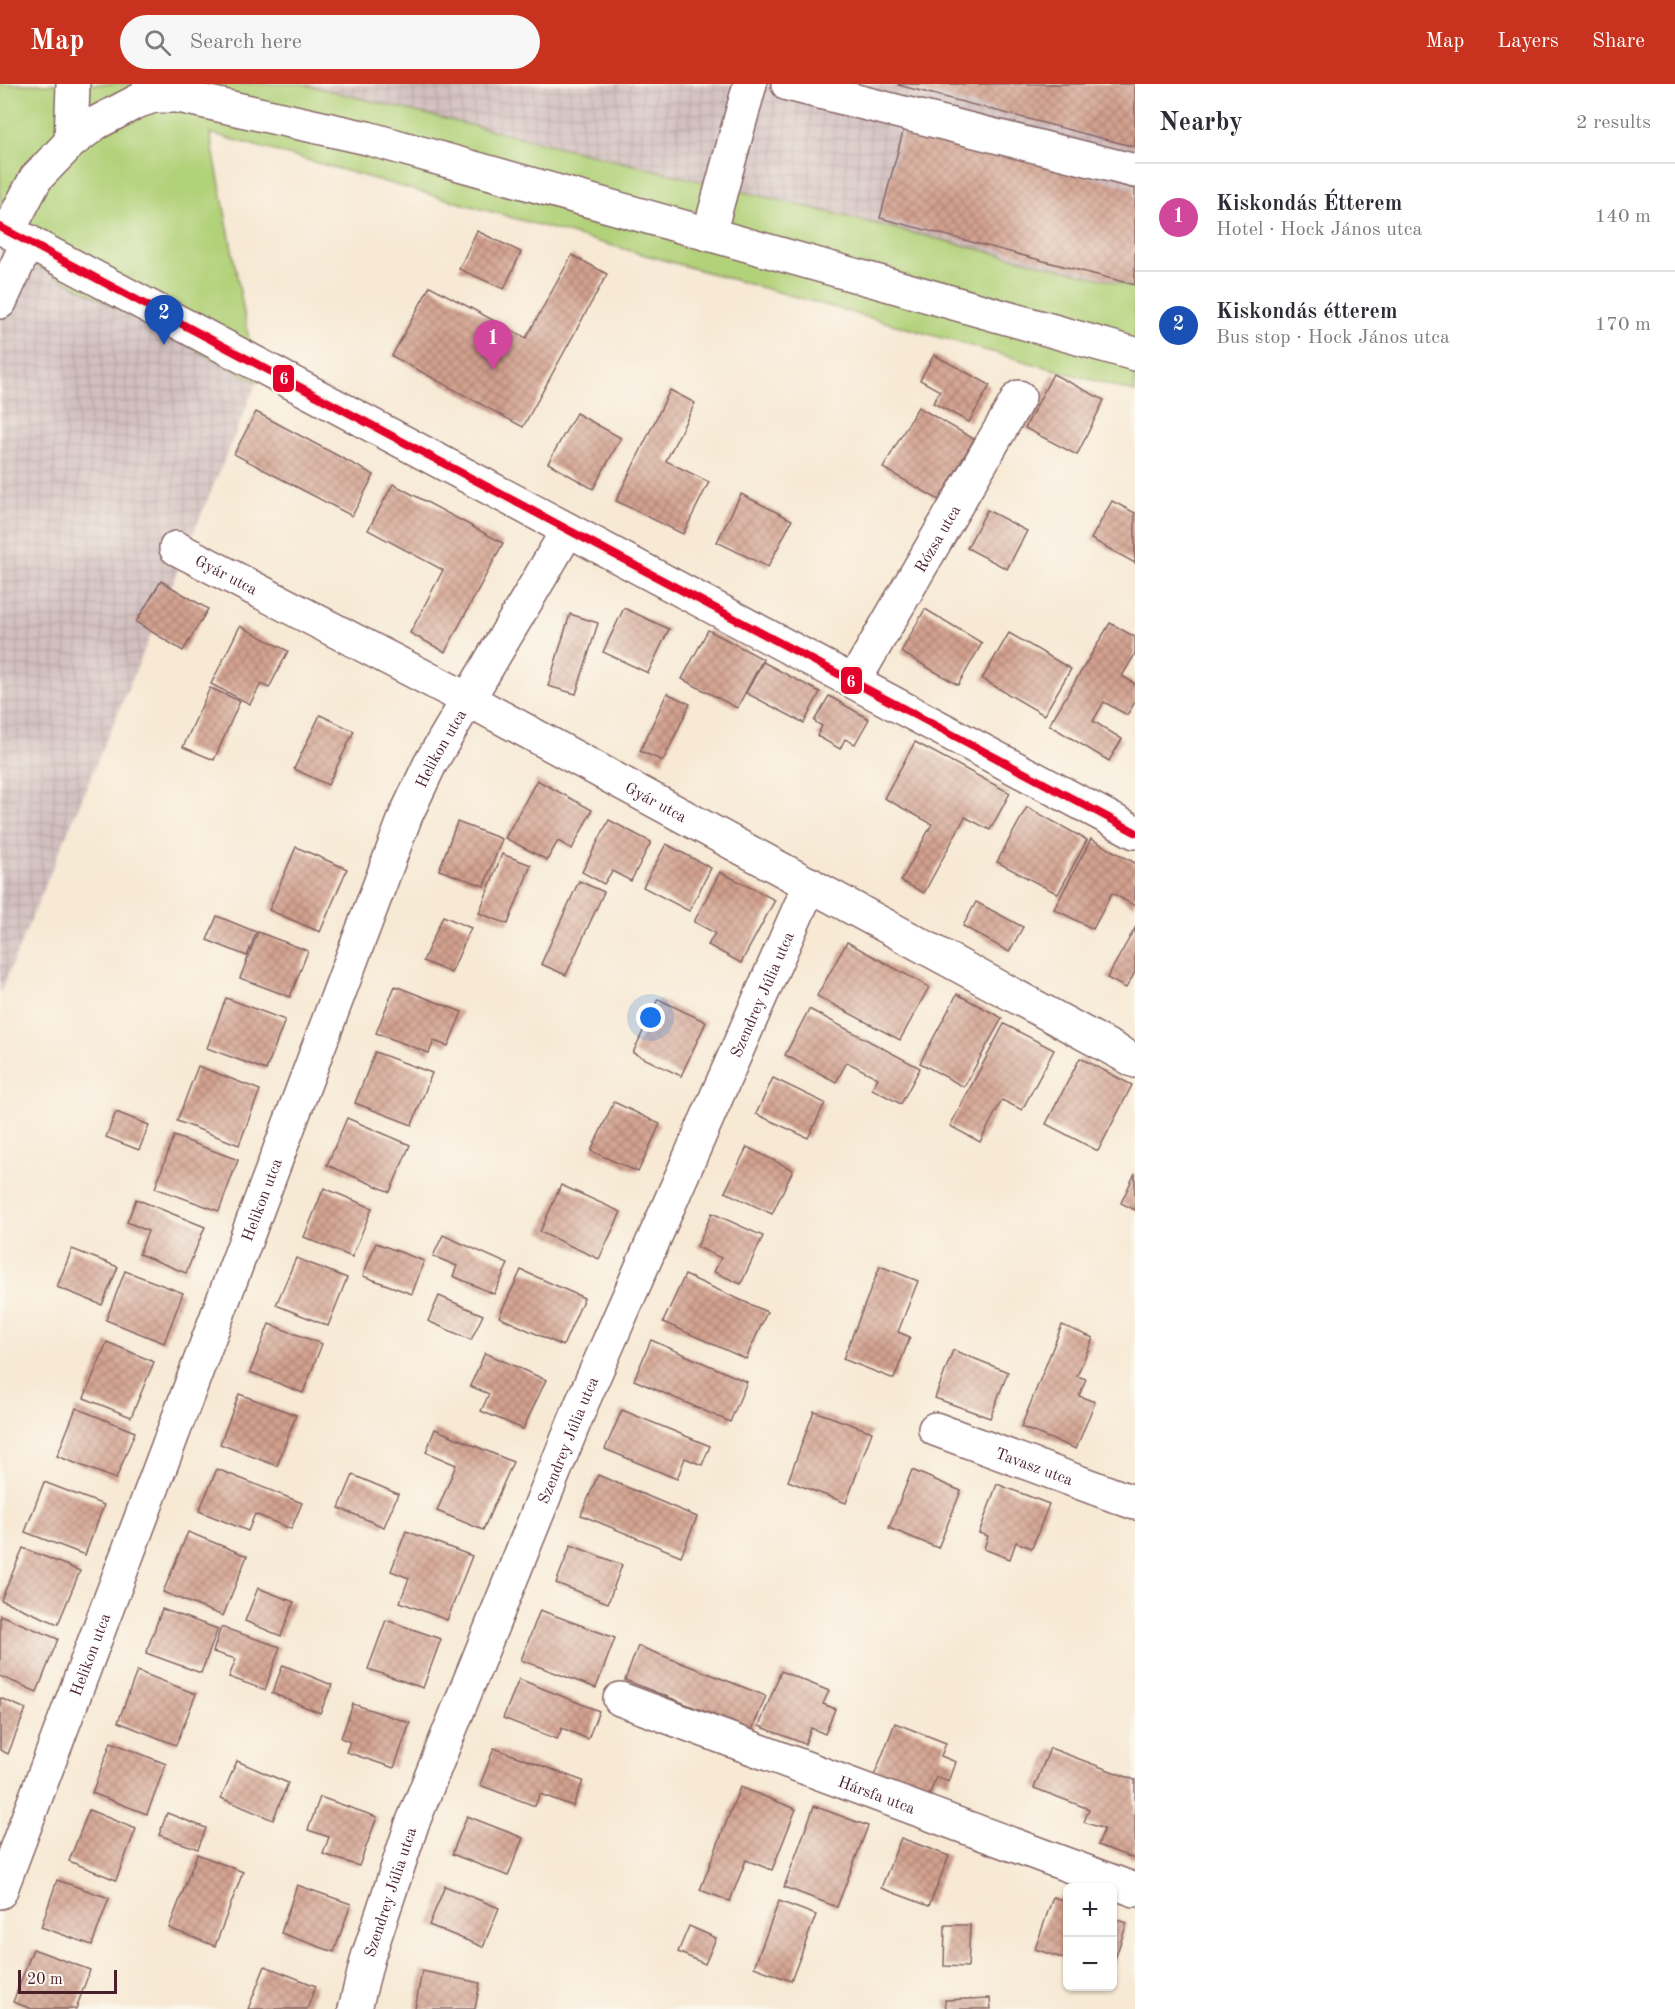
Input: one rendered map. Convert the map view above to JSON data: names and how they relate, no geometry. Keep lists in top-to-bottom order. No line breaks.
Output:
{"streets":{"street":["Rózsa utca","Gyár utca","Helikon utca","Szendrey Júlia utca","Tavasz utca","Hársfa utca"]},"crossings":[["Gyár utca","Helikon utca"],["Gyár utca","Szendrey Júlia utca"]],"lines":["transit line 6"],"scale_bar":"20 m","page":{"header":"Map","search":"Search here","nav":["Map","Layers","Share"],"heading":["Nearby","2 results"],"list":[{"mark":"1","name":"Kiskondás Étterem","note":"Hotel · Hock János utca","value":"140 m"},{"mark":"2","name":"Kiskondás étterem","note":"Bus stop · Hock János utca","value":"170 m"}],"pins":["2","1"],"map_buttons":["+","−"],"scale":"20 m"}}
